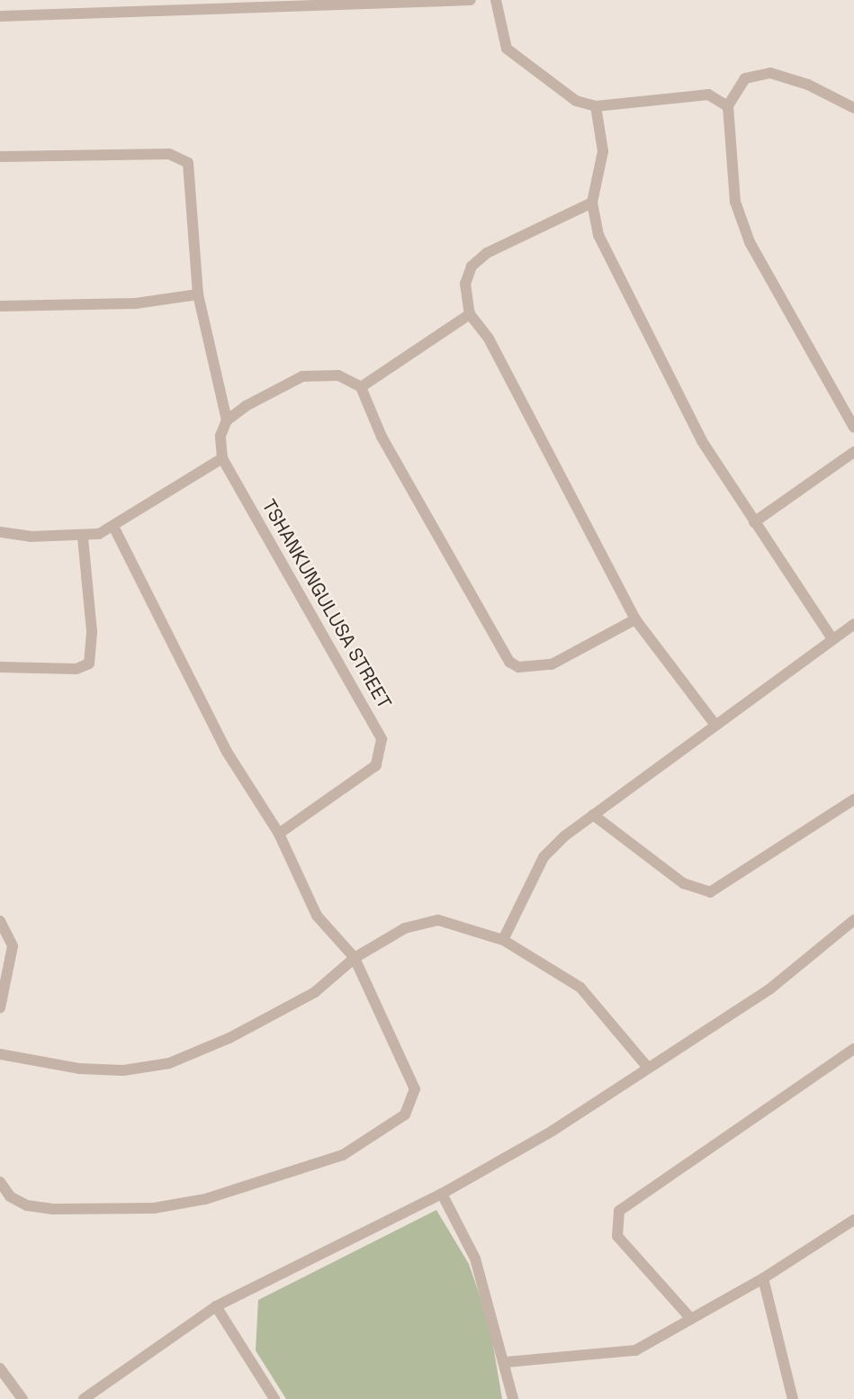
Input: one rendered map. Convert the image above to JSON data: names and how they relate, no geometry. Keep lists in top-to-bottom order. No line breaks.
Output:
{"streets":{"street":["TSHANKUNGULUSA STREET"]}}
